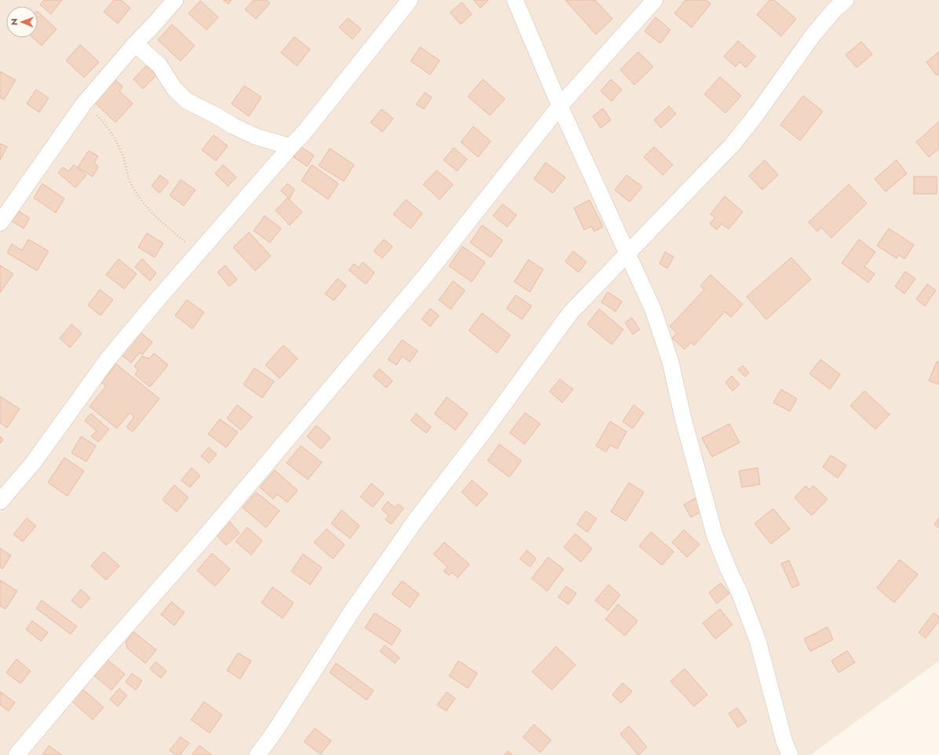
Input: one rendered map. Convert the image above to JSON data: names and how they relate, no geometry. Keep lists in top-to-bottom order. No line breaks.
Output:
{"north":"left"}
